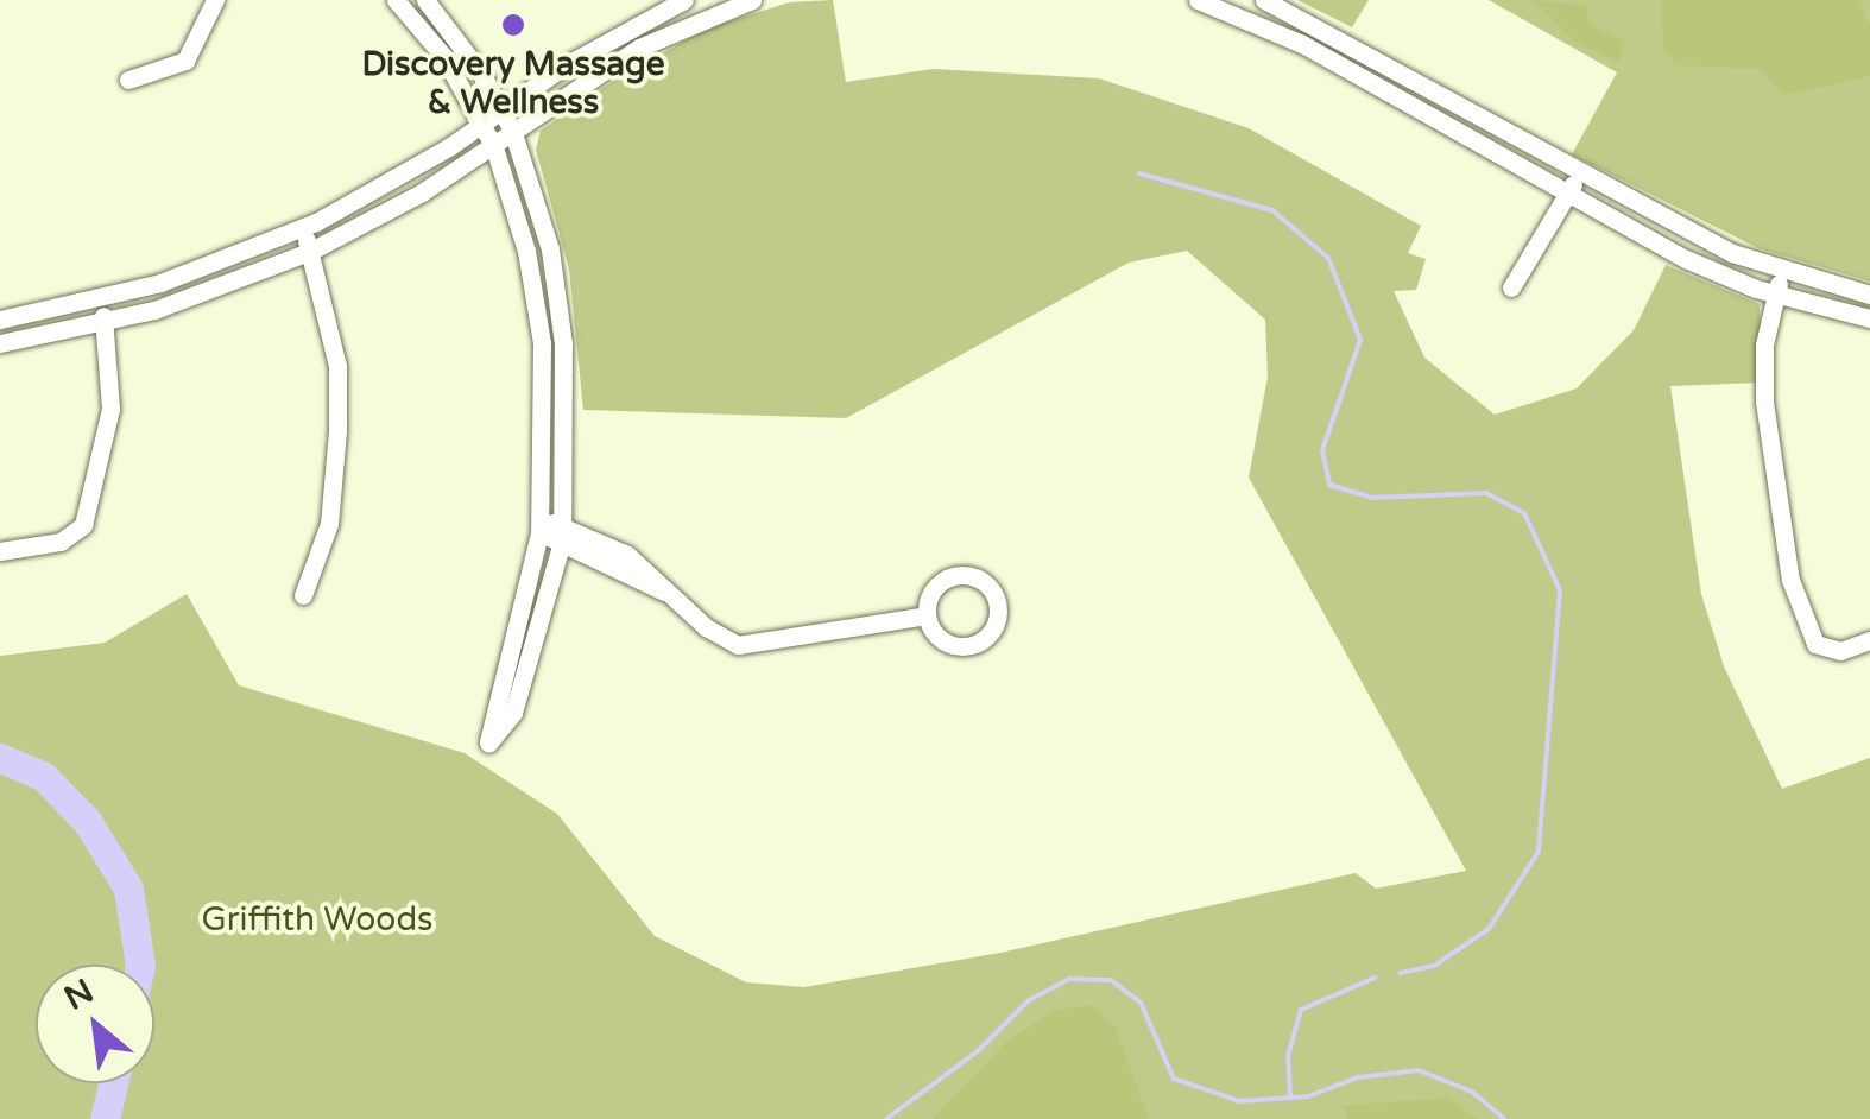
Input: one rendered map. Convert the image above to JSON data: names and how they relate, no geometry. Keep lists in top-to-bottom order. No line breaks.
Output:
{"parks":["Griffith Woods"],"places":["Discovery Massage & Wellness"],"north":"top left"}
